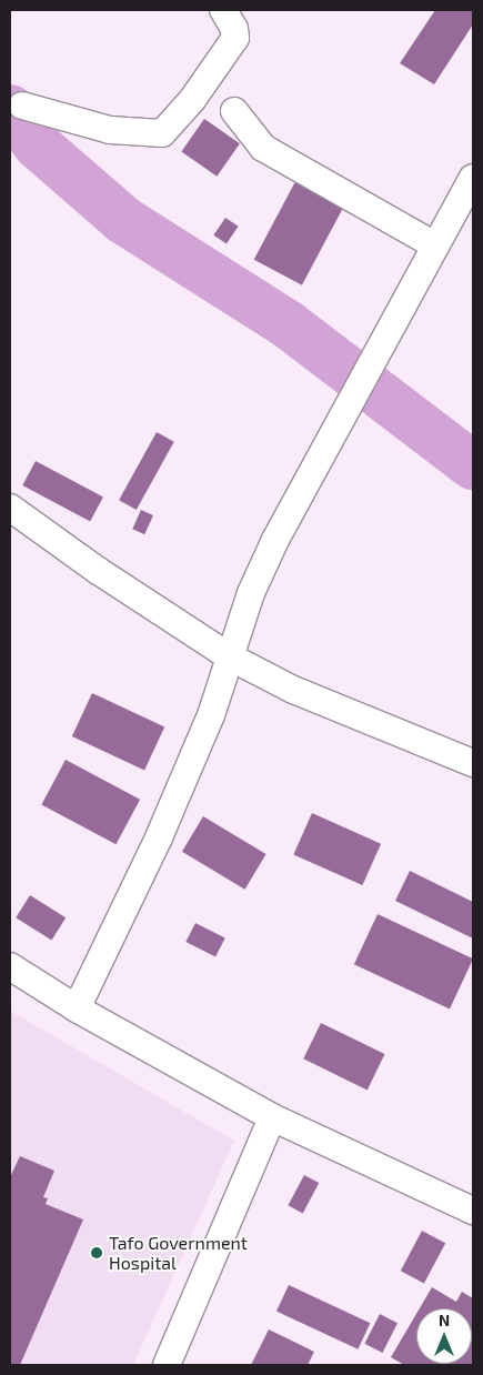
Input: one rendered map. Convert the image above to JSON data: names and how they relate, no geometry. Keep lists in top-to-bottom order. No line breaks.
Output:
{"places":["Tafo Government Hospital"],"north":"top"}
